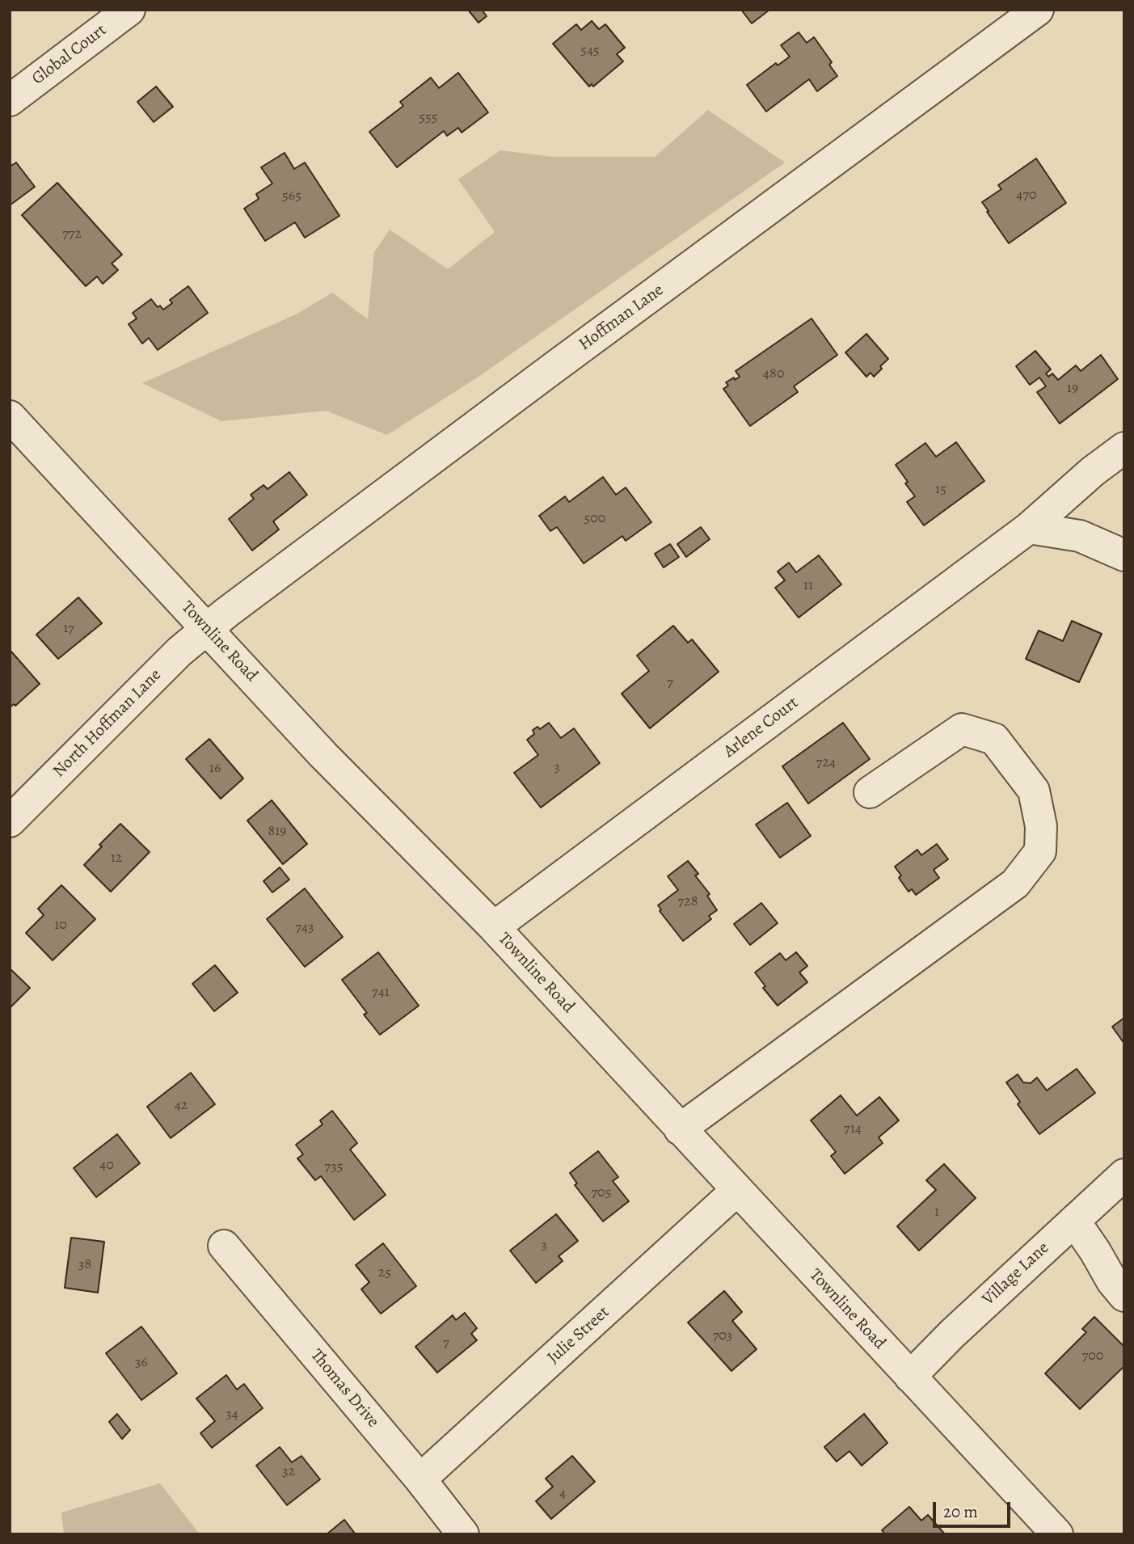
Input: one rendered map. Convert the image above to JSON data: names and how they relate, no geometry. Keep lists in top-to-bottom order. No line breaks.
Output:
{"streets":{"street":["Global Court","Hoffman Lane","Townline Road","North Hoffman Lane","Arlene Court","Village Lane","Julie Street","Thomas Drive"]},"crossings":[["Hoffman Lane","Townline Road"],["Hoffman Lane","North Hoffman Lane"],["Townline Road","North Hoffman Lane"],["Townline Road","Arlene Court"],["Townline Road","Village Lane"],["Townline Road","Julie Street"],["Julie Street","Thomas Drive"]],"house_numbers":["545","555","470","565","772","480","19","15","500","11","17","7","724","3","16","819","12","728","10","743","741","42","714","40","735","705","1","3","38","25","703","7","700","36","34","32","4"],"scale_bar":"20 m"}
